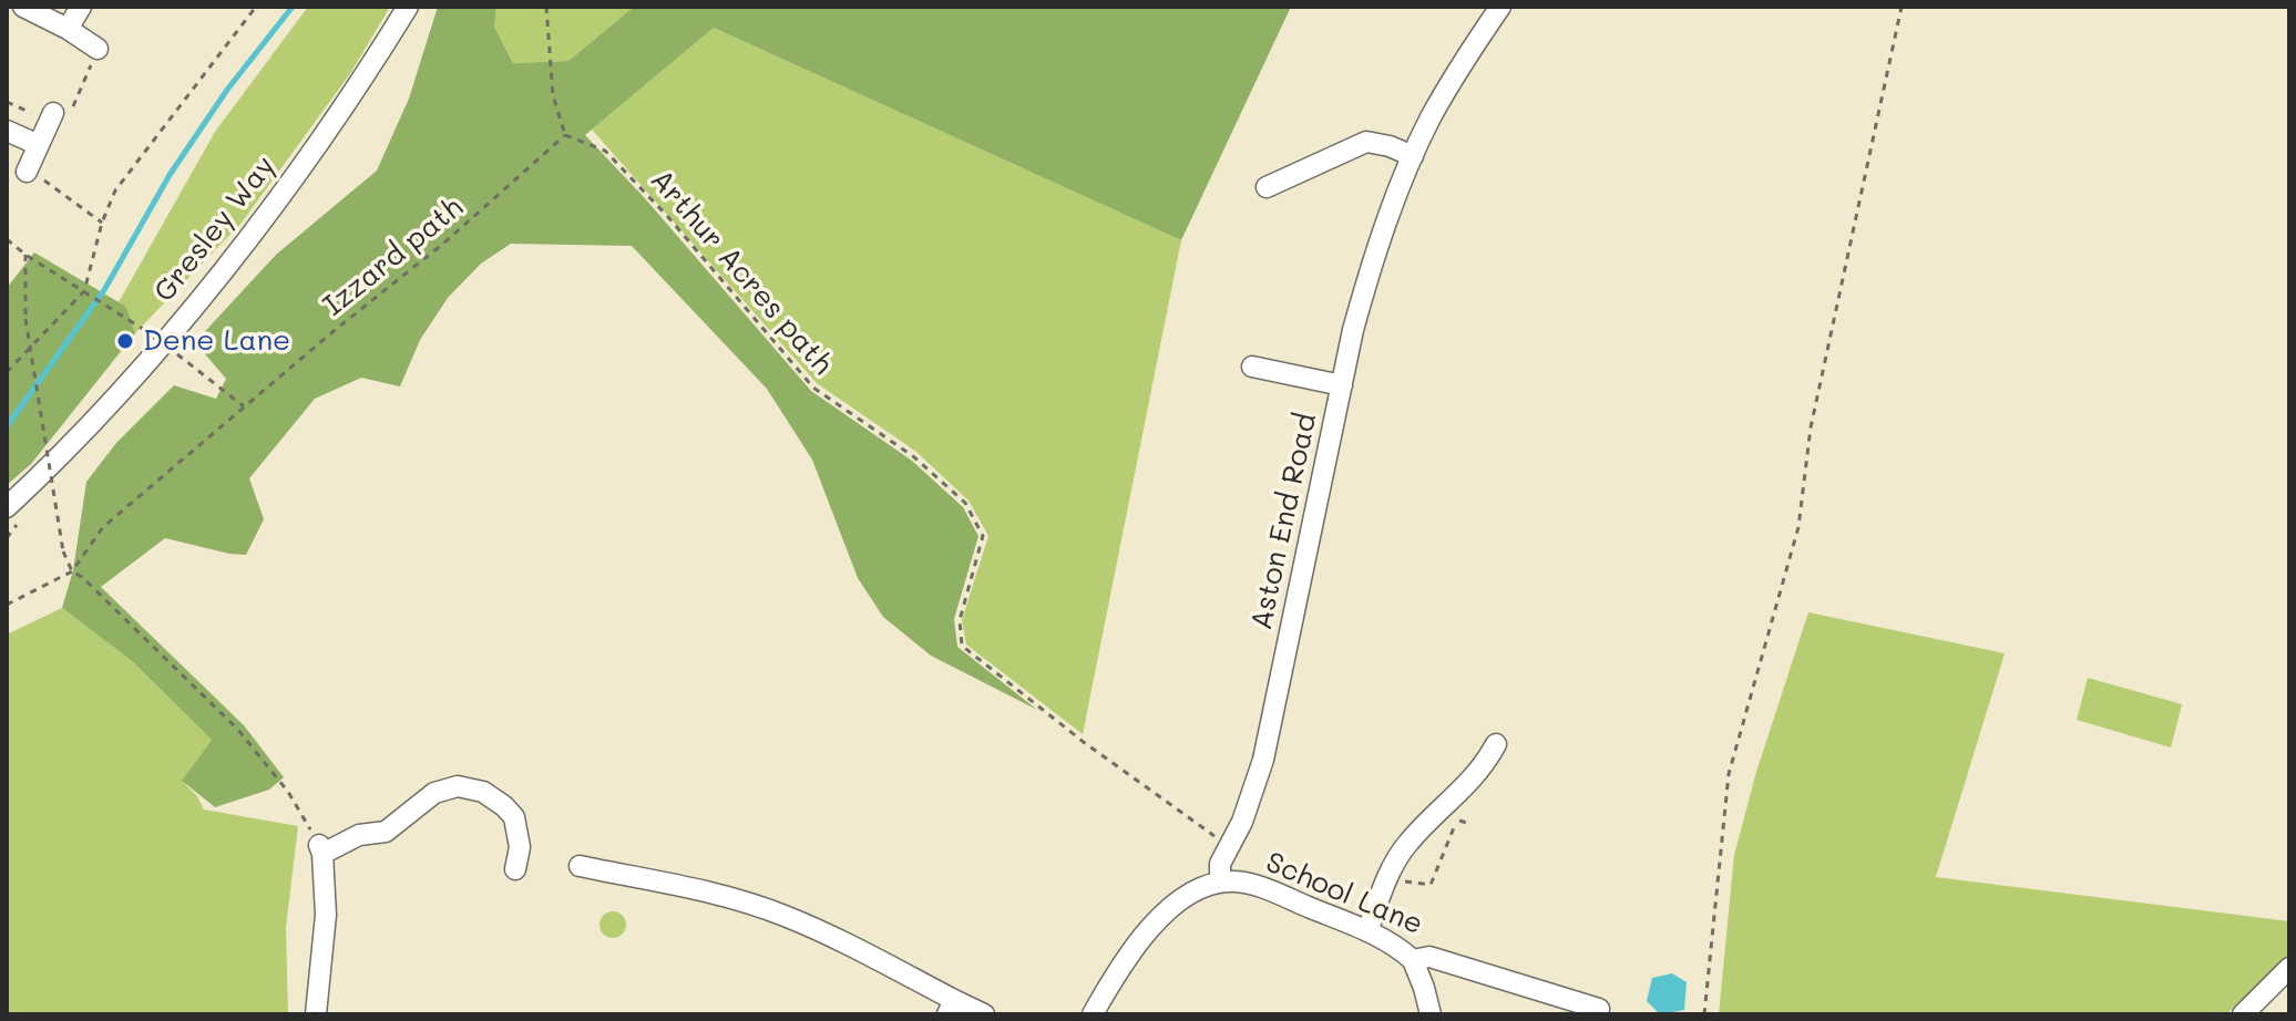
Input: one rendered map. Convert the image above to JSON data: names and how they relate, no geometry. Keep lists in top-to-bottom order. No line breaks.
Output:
{"streets":{"street":["Gresley Way","Aston End Road","School Lane"],"path":["Izzard path","Arthur Acres path"]},"crossings":[["Izzard path","Arthur Acres path"],["Arthur Acres path","Aston End Road"],["Aston End Road","School Lane"]],"places":["Dene Lane"]}
